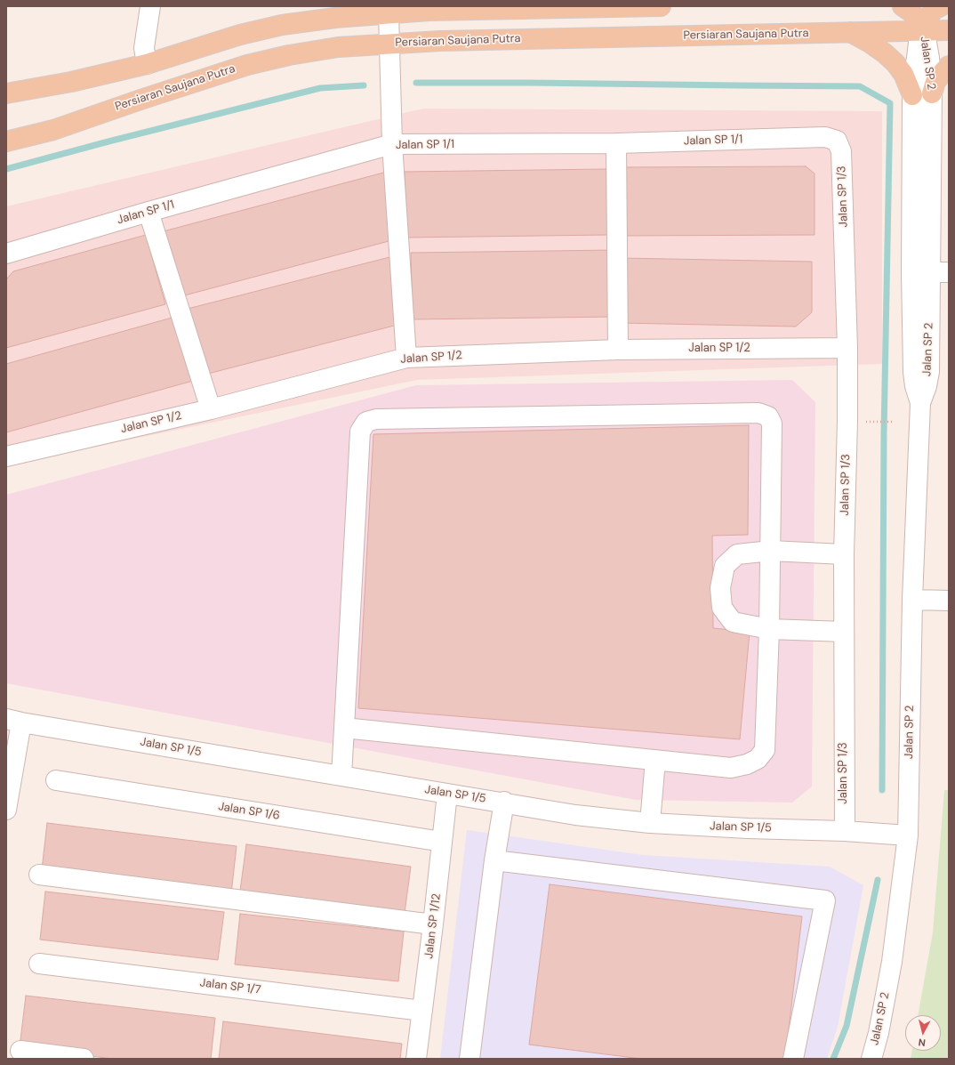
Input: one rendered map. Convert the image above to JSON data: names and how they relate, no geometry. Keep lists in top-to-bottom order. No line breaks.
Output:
{"streets":{"main road":["Persiaran Saujana Putra"],"street":["Jalan SP 2","Jalan SP 1/1","Jalan SP 1/3","Jalan SP 1/2","Jalan SP 1/5","Jalan SP 1/6","Jalan SP 1/12","Jalan SP 1/7"]},"crossings":[["Persiaran Saujana Putra","Jalan SP 2"],["Jalan SP 2","Jalan SP 1/5"],["Jalan SP 1/1","Jalan SP 1/3"],["Jalan SP 1/3","Jalan SP 1/2"],["Jalan SP 1/3","Jalan SP 1/5"],["Jalan SP 1/5","Jalan SP 1/12"],["Jalan SP 1/6","Jalan SP 1/12"],["Jalan SP 1/12","Jalan SP 1/7"]],"north":"bottom"}
